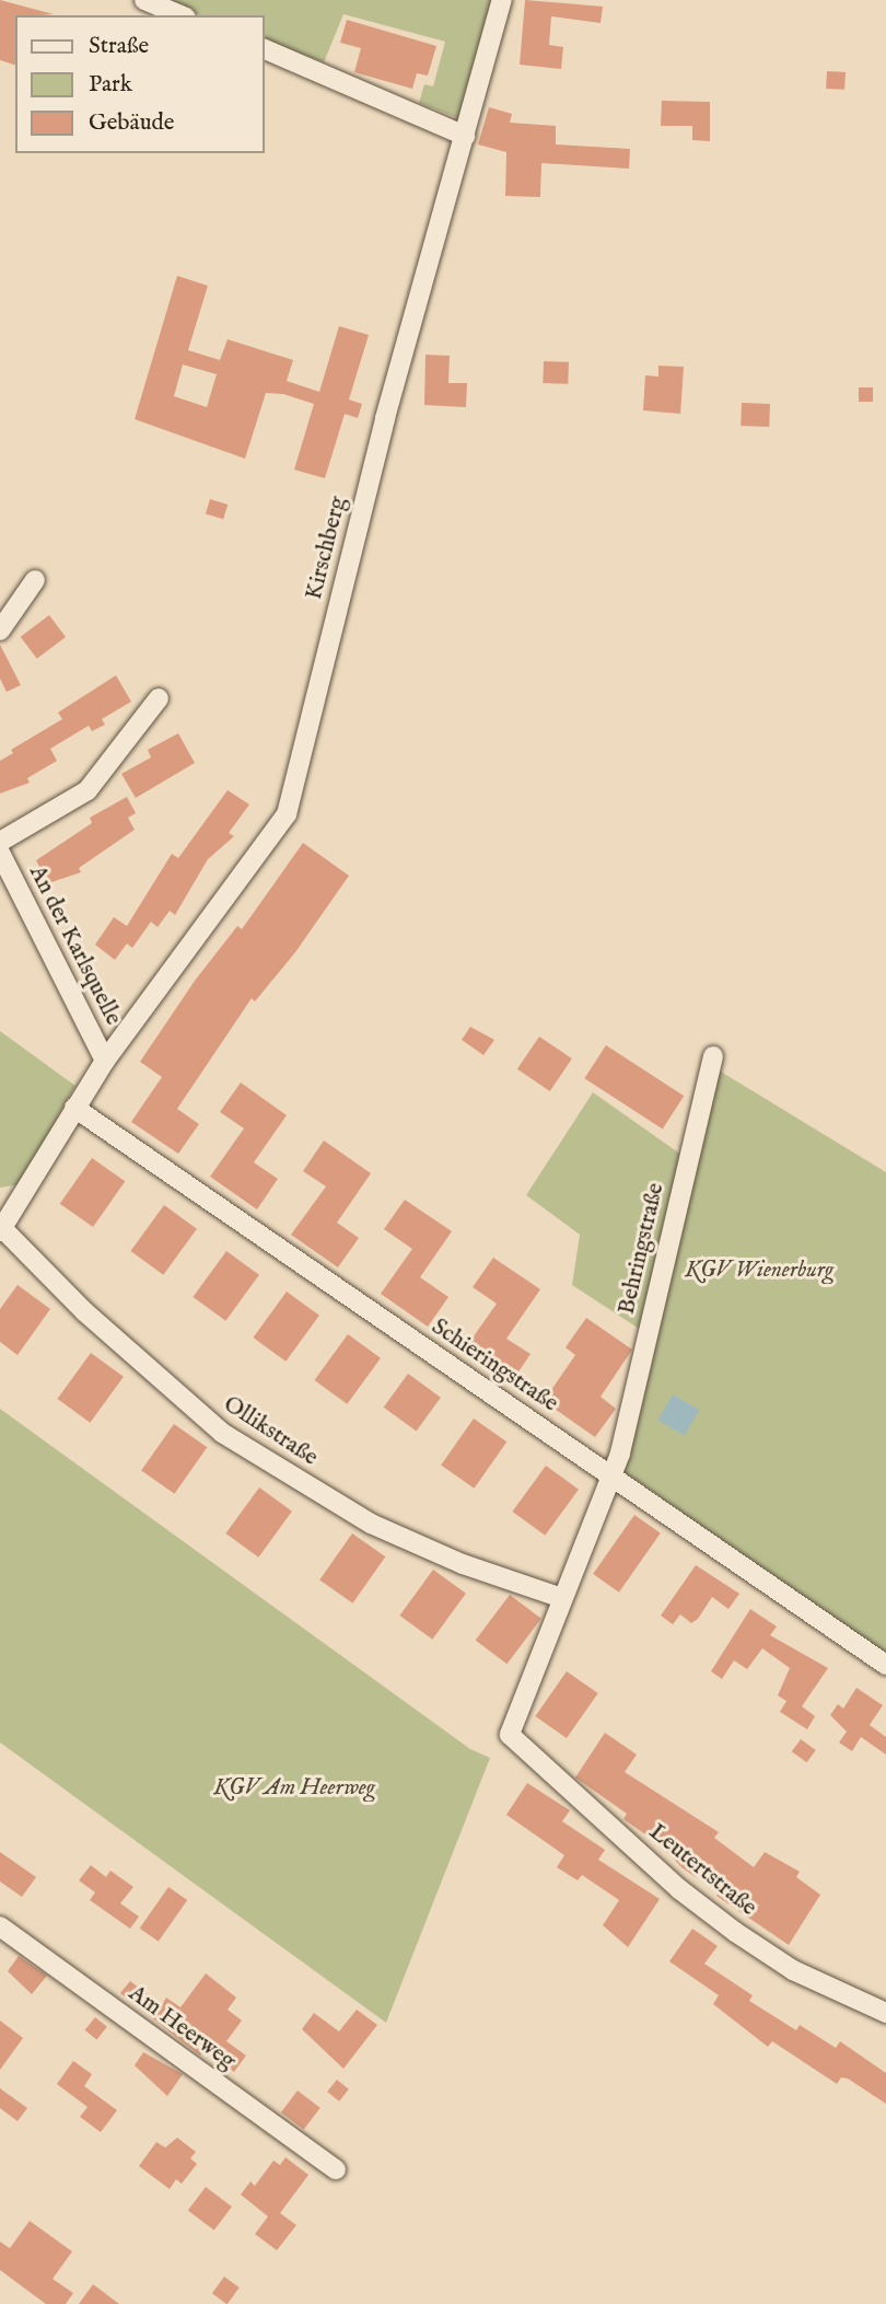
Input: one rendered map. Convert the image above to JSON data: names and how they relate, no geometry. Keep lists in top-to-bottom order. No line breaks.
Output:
{"streets":{"street":["Kirschberg","An der Karlsquelle","Behringstraße","Schieringstraße","Ollikstraße","Leutertstraße","Am Heerweg"]},"crossings":[["Kirschberg","An der Karlsquelle"],["Kirschberg","Schieringstraße"],["Kirschberg","Ollikstraße"],["Behringstraße","Schieringstraße"],["Ollikstraße","Leutertstraße"]],"parks":["KGV Wienerburg","KGV Am Heerweg"],"legend":["Straße","Park","Gebäude"]}
